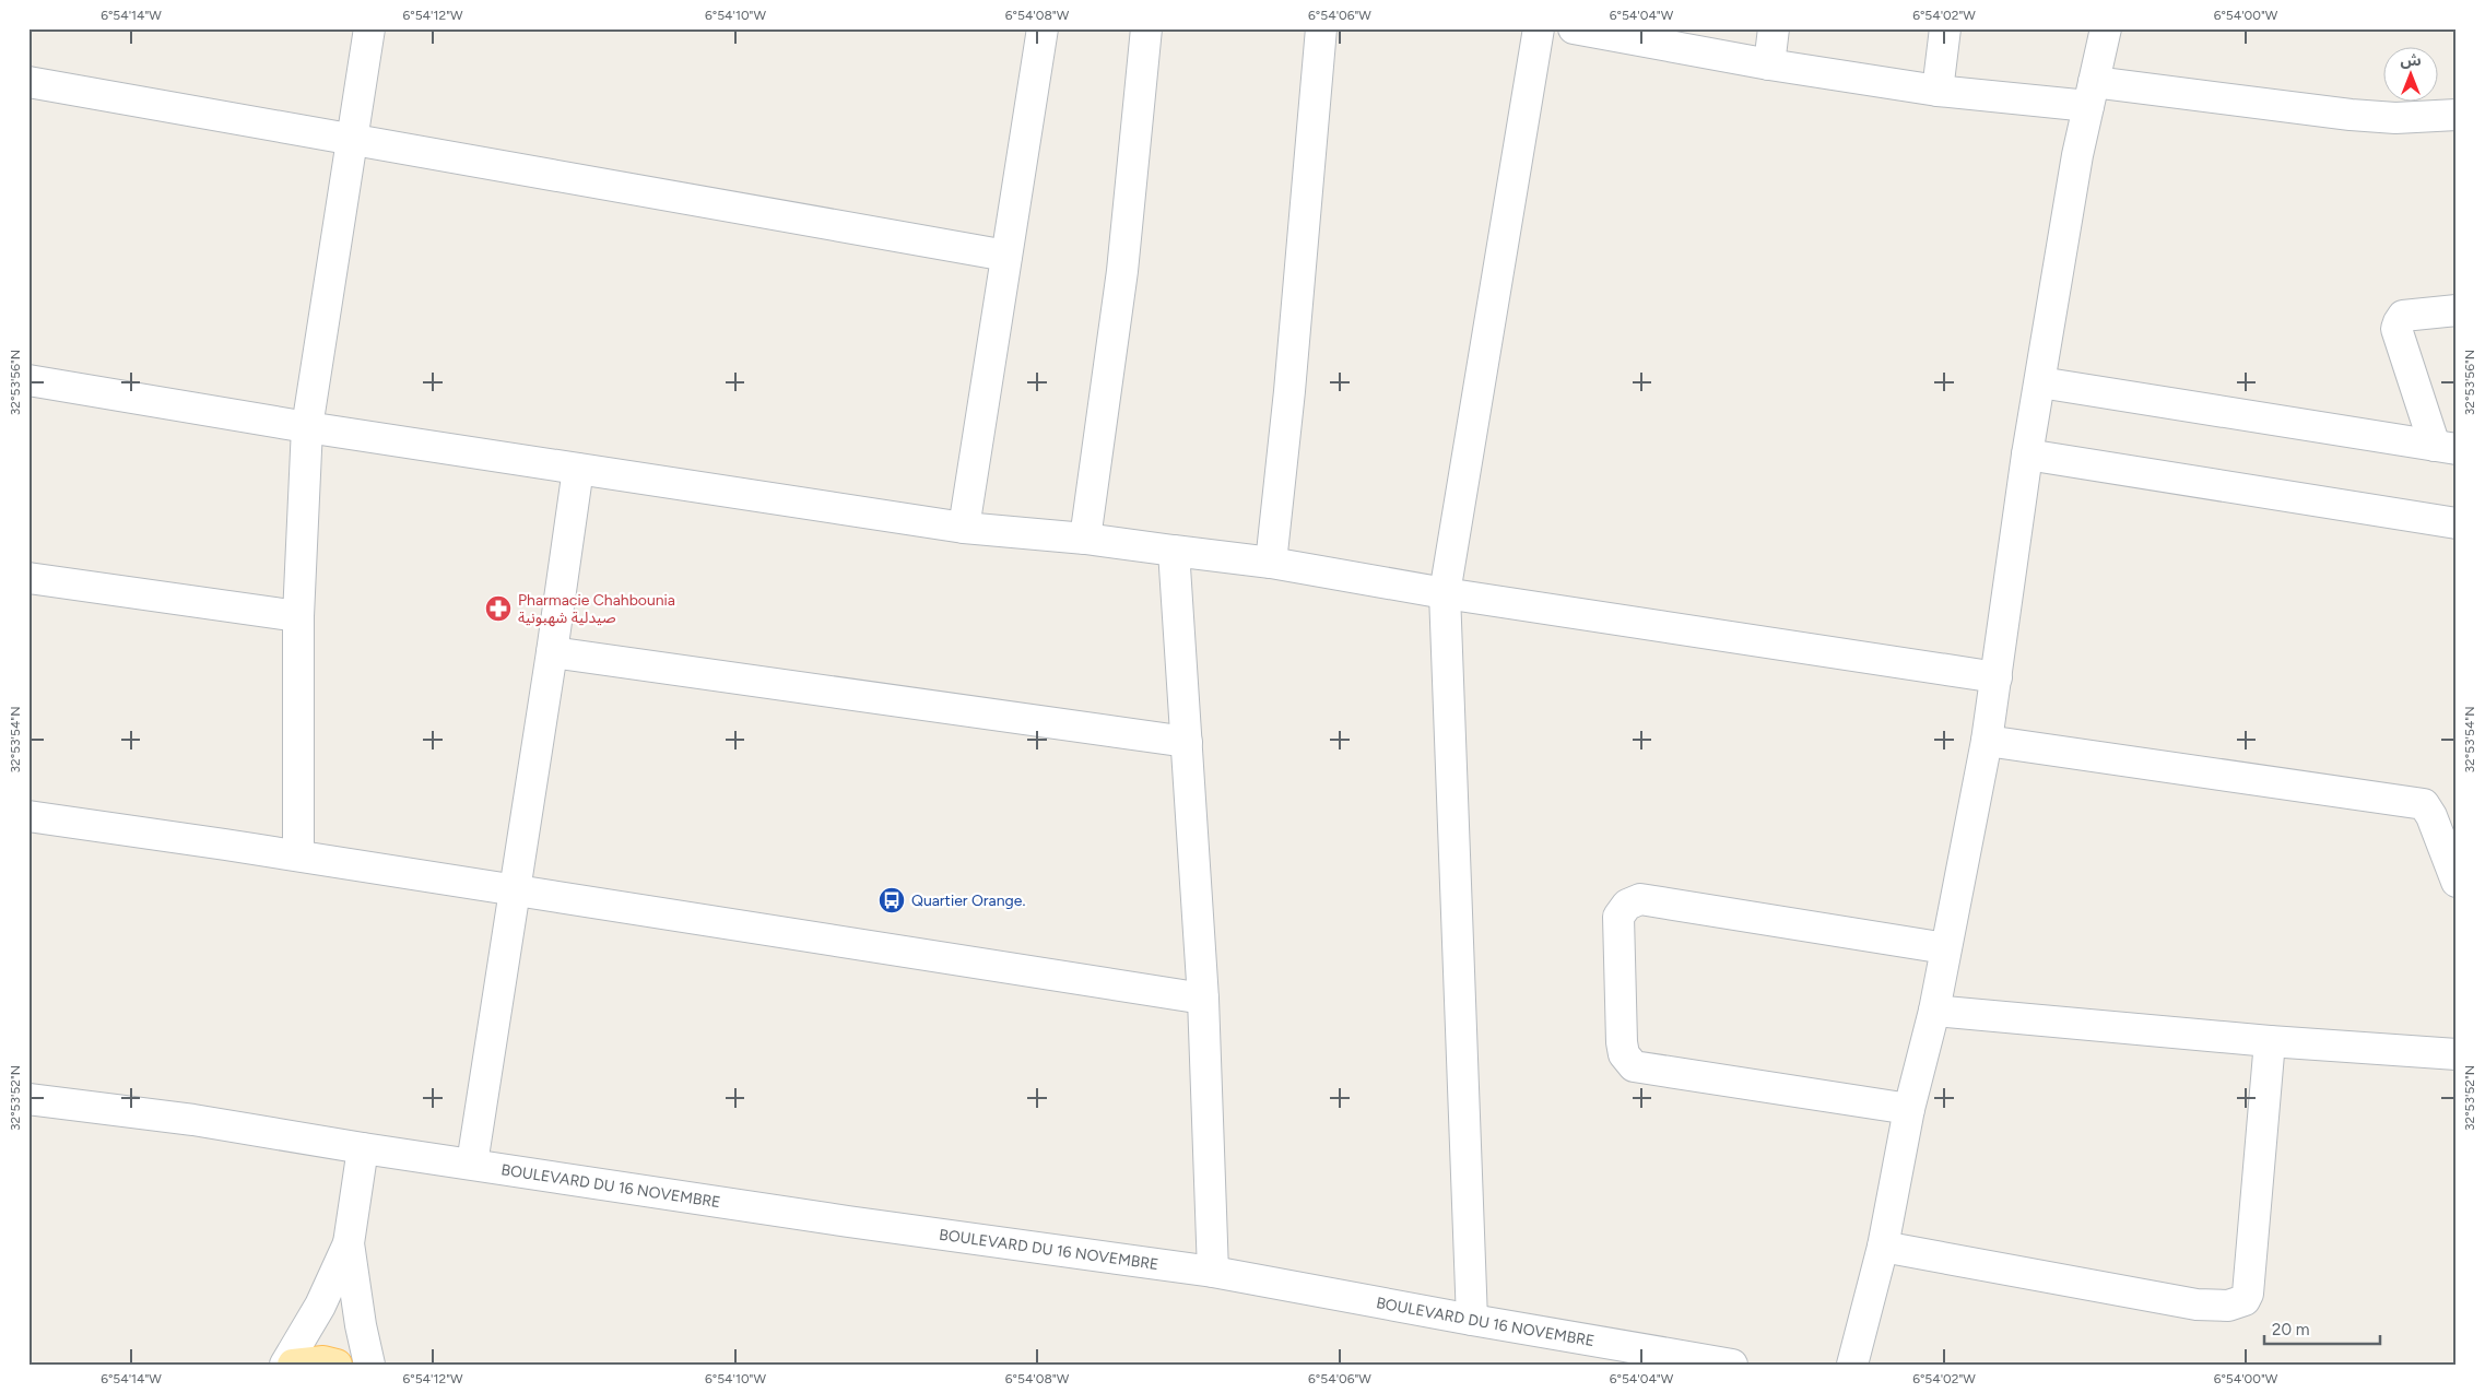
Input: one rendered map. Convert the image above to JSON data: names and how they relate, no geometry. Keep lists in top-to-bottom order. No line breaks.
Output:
{"streets":{"street":["BOULEVARD DU 16 NOVEMBRE"]},"places":{"pharmacy":["Pharmacie Chahbounia صيدلية شهبونية"],"bus stop":["Quartier Orange."]},"scale_bar":"20 m","north":"top","coordinates":["6°54'14\"W","6°54'12\"W","6°54'10\"W","6°54'08\"W","6°54'06\"W","6°54'04\"W","6°54'02\"W","6°54'00\"W","32°53'56\"N","32°53'54\"N","32°53'52\"N"]}
